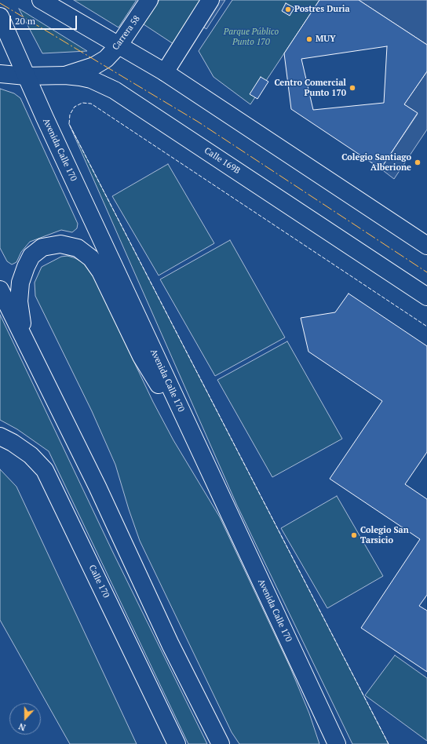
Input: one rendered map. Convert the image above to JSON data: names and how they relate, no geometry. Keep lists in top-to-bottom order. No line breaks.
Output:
{"streets":{"main road":["Carrera 58","Avenida Calle 170","Calle 169B","Calle 170"]},"crossings":[["Carrera 58","Calle 169B"],["Avenida Calle 170","Calle 169B"]],"parks":["Parque Público Punto 170"],"places":["Postres Duria","MUY","Centro Comercial Punto 170","Colegio Santiago Alberione","Colegio San Tarsicio"],"scale_bar":"20 m","north":"bottom"}
